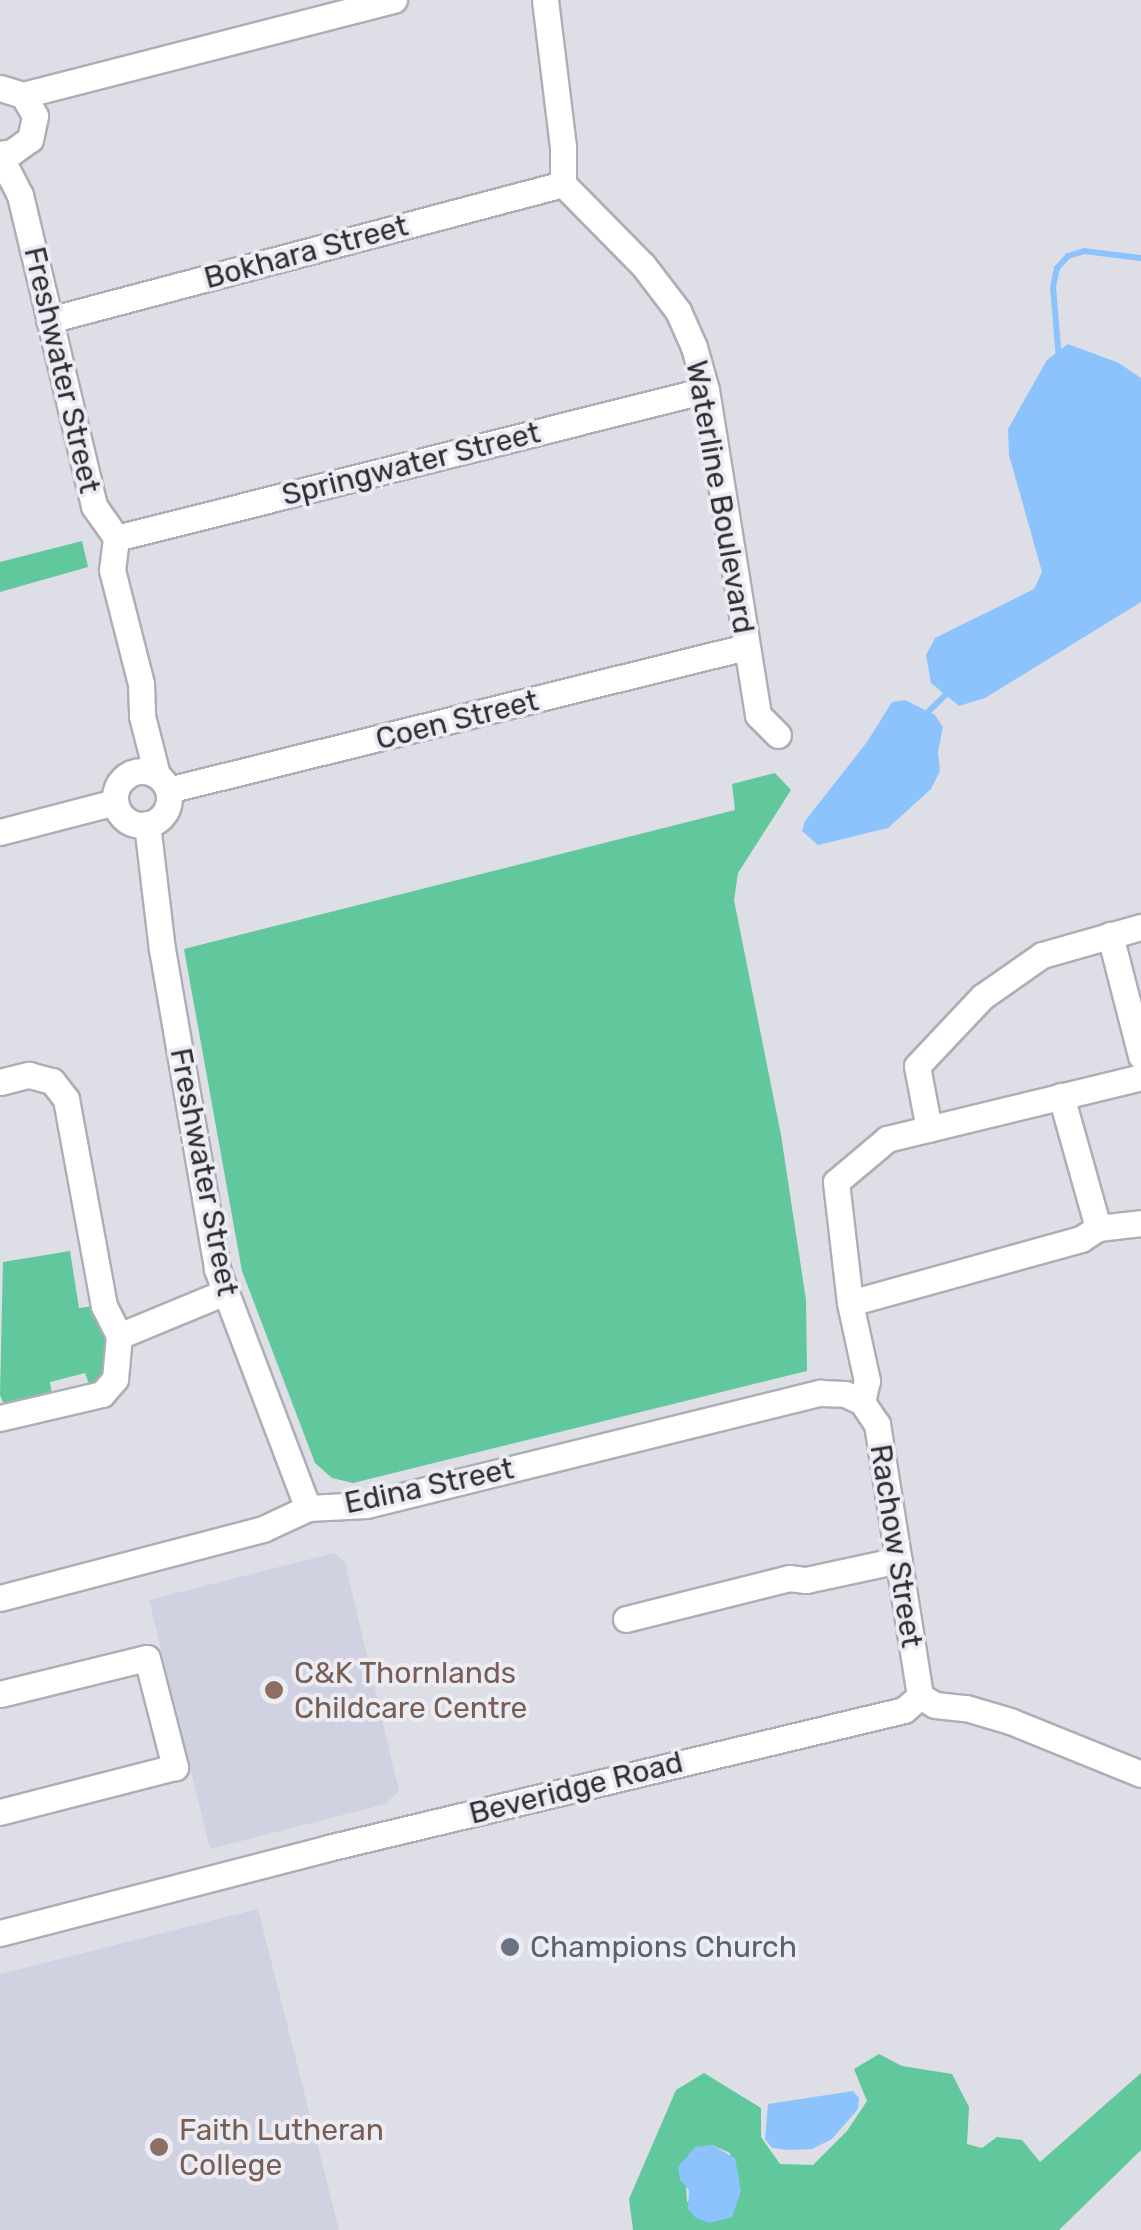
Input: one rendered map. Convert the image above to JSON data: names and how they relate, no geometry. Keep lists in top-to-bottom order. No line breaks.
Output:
{"streets":{"street":["Bokhara Street","Freshwater Street","Springwater Street","Waterline Boulevard","Coen Street","Edina Street","Rachow Street","Beveridge Road"]},"crossings":[["Bokhara Street","Freshwater Street"],["Bokhara Street","Waterline Boulevard"],["Freshwater Street","Springwater Street"],["Freshwater Street","Coen Street"],["Freshwater Street","Edina Street"],["Springwater Street","Waterline Boulevard"],["Waterline Boulevard","Coen Street"],["Edina Street","Rachow Street"],["Rachow Street","Beveridge Road"]],"places":["C&K Thornlands Childcare Centre","Champions Church","Faith Lutheran College"]}
